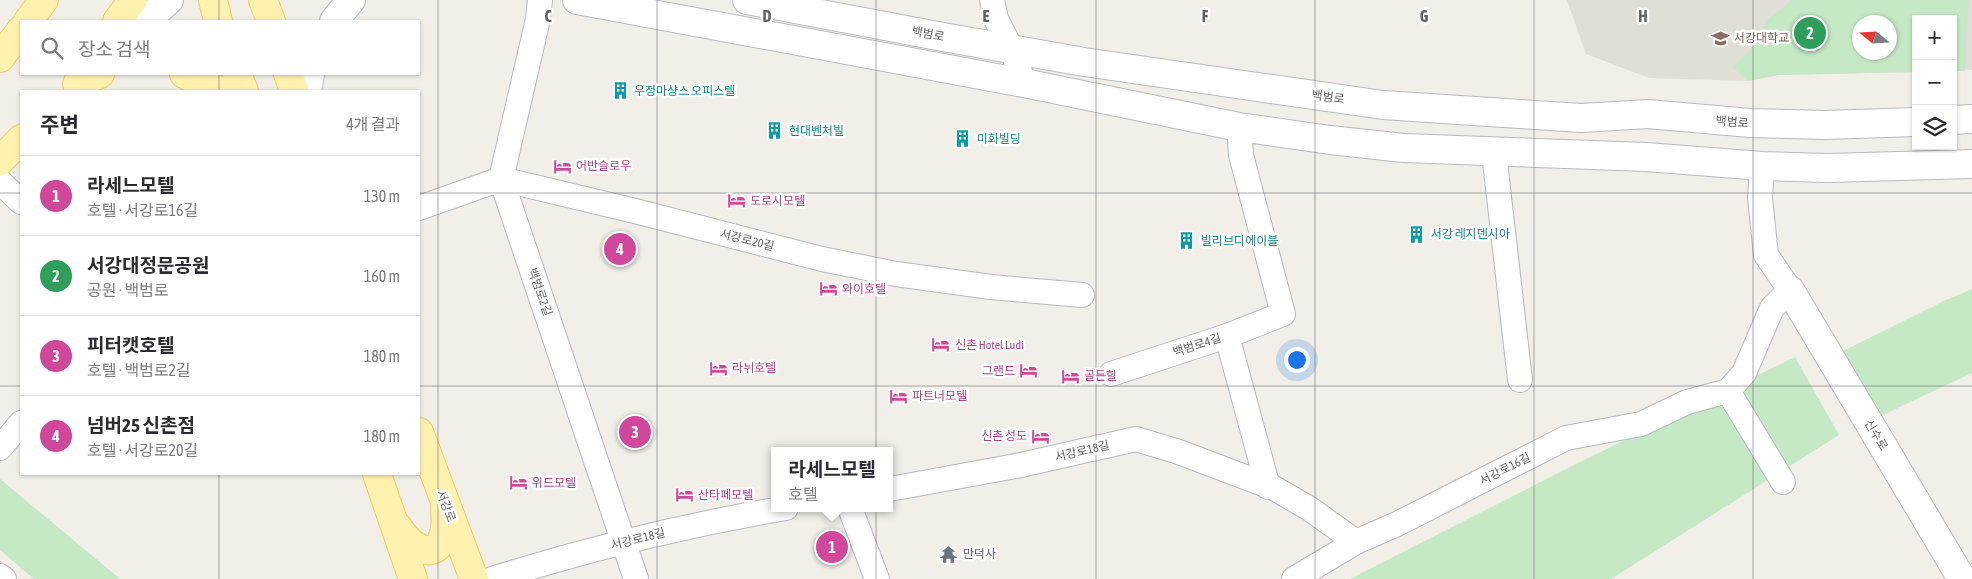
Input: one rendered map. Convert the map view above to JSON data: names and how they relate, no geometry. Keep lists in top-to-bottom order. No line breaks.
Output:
{"streets":{"main road":["백범로","신수로","서강로"],"street":["서강로20길","백범로2길","백범로4길","서강로18길","서강로16길"]},"crossings":[["서강로20길","백범로2길"],["백범로2길","서강로18길"],["서강로18길","서강로16길"]],"places":{"school or university":["서강대학교"],"building":["우정마샹스 오피스텔","현대벤처빌","미화빌딩","서강 레지덴시아","빌리브디에이블"],"hotel":["어반슬로우","도로시모텔","와이호텔","신촌 Hotel Ludi","라뉘호텔","그랜드","골든힐","파트너모텔","신촌 성도","위드모텔","산타페모텔"],"temple":["만덕사"]},"north":"left","page":{"map_buttons":["+","−"],"pins":["2","4","3","1"],"search":"장소 검색","heading":["주변","4개 결과"],"list":[{"mark":"1","name":"라세느모텔","note":"호텔 · 서강로16길","value":"130 m"},{"mark":"2","name":"서강대정문공원","note":"공원 · 백범로","value":"160 m"},{"mark":"3","name":"피터캣호텔","note":"호텔 · 백범로2길","value":"180 m"},{"mark":"4","name":"넘버25 신촌점","note":"호텔 · 서강로20길","value":"180 m"}],"popup":["라세느모텔","호텔"]},"grid":{"columns":["C","D","E","F","G","H"]}}
